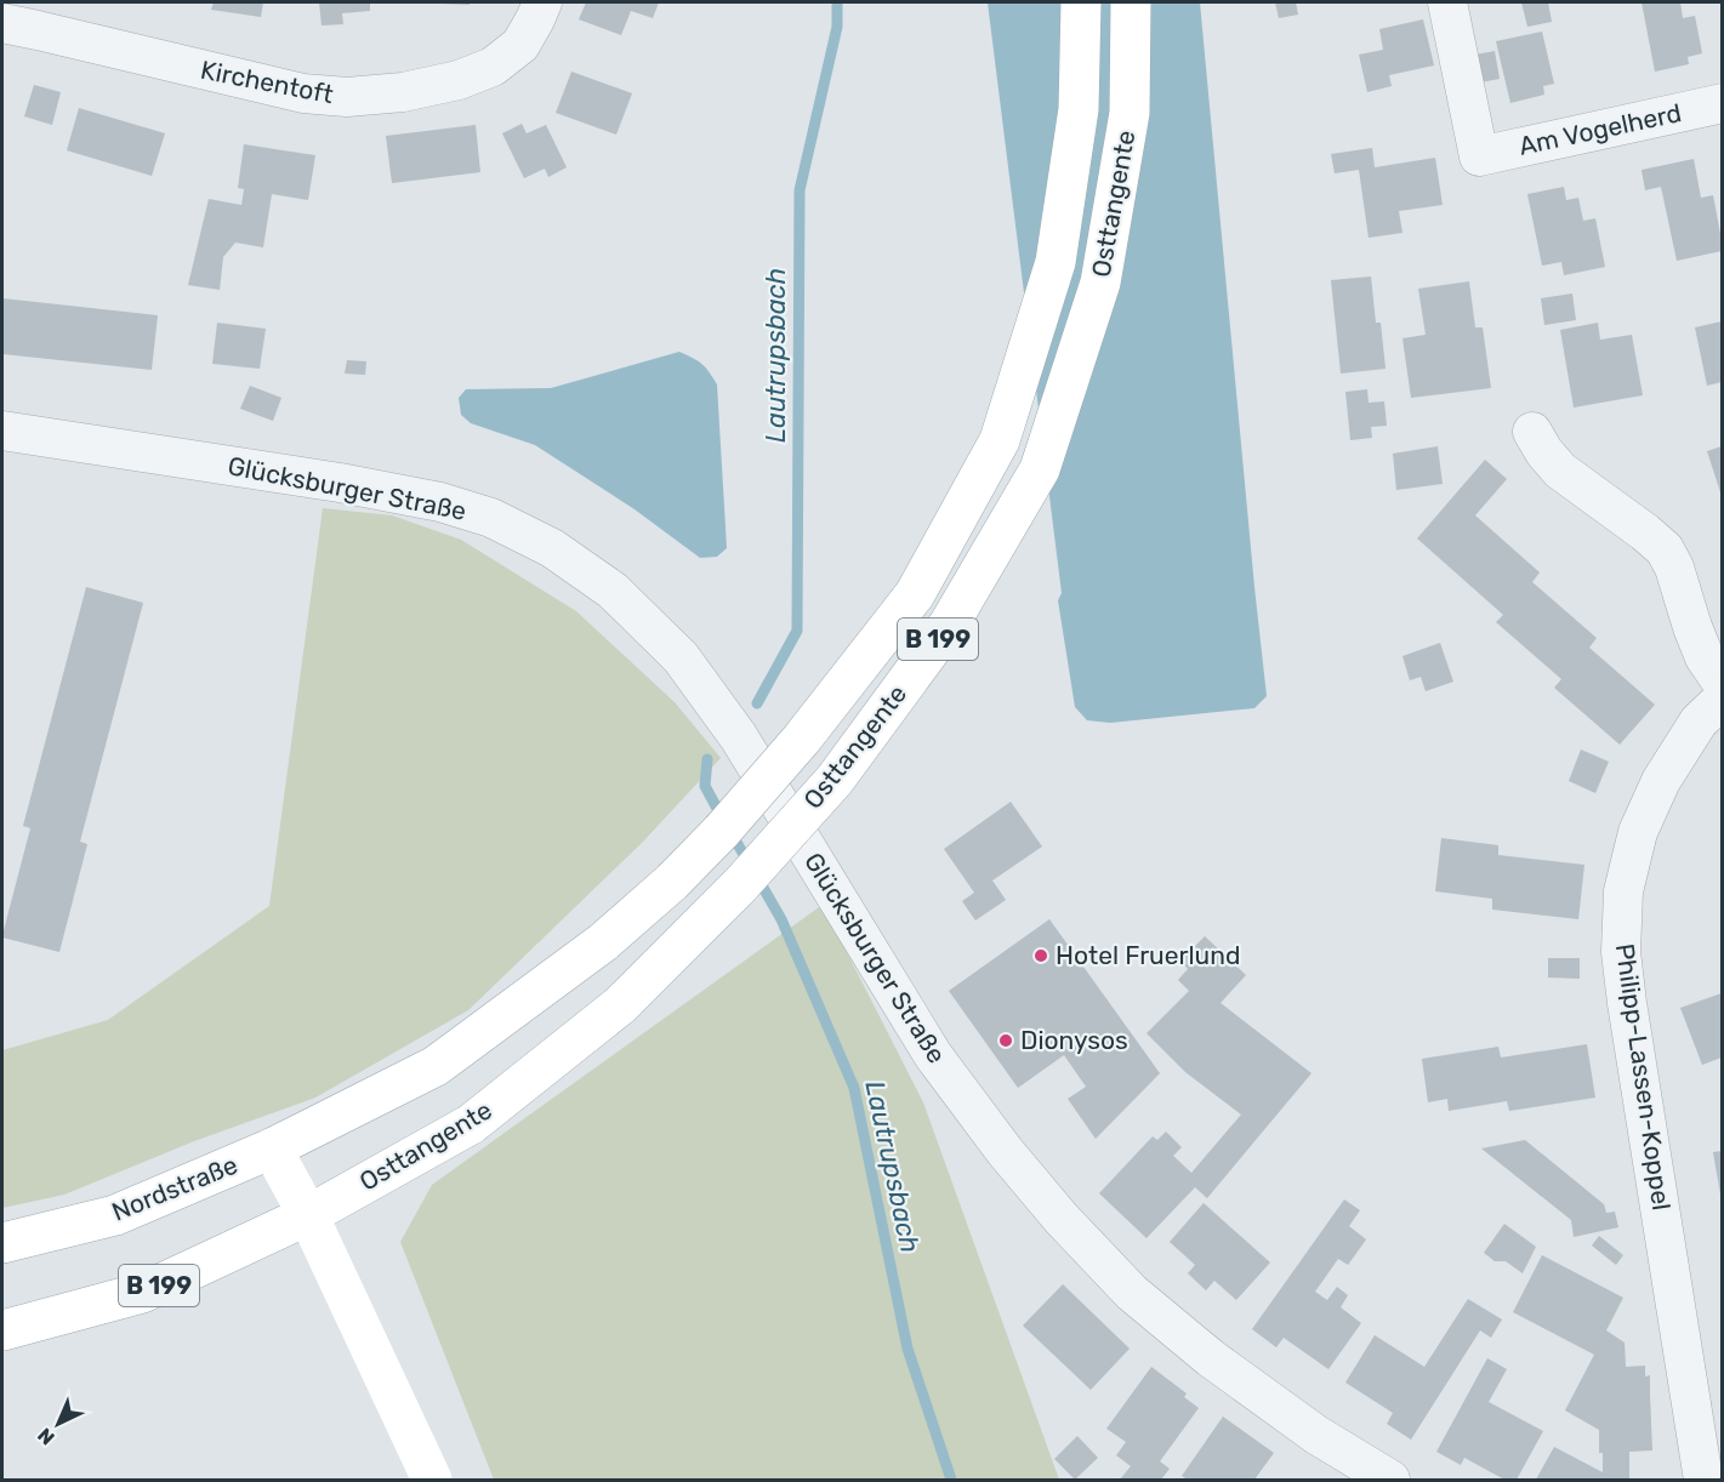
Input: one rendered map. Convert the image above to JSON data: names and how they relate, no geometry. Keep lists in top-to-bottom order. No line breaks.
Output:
{"streets":{"main road":["Osttangente","B 199","Nordstraße"],"street":["Kirchentoft","Am Vogelherd","Glücksburger Straße","Philipp-Lassen-Koppel"]},"crossings":[["Osttangente","B 199"],["Osttangente","Nordstraße"]],"water":["Lautrupsbach"],"places":["Hotel Fruerlund","Dionysos"],"north":"bottom left"}
